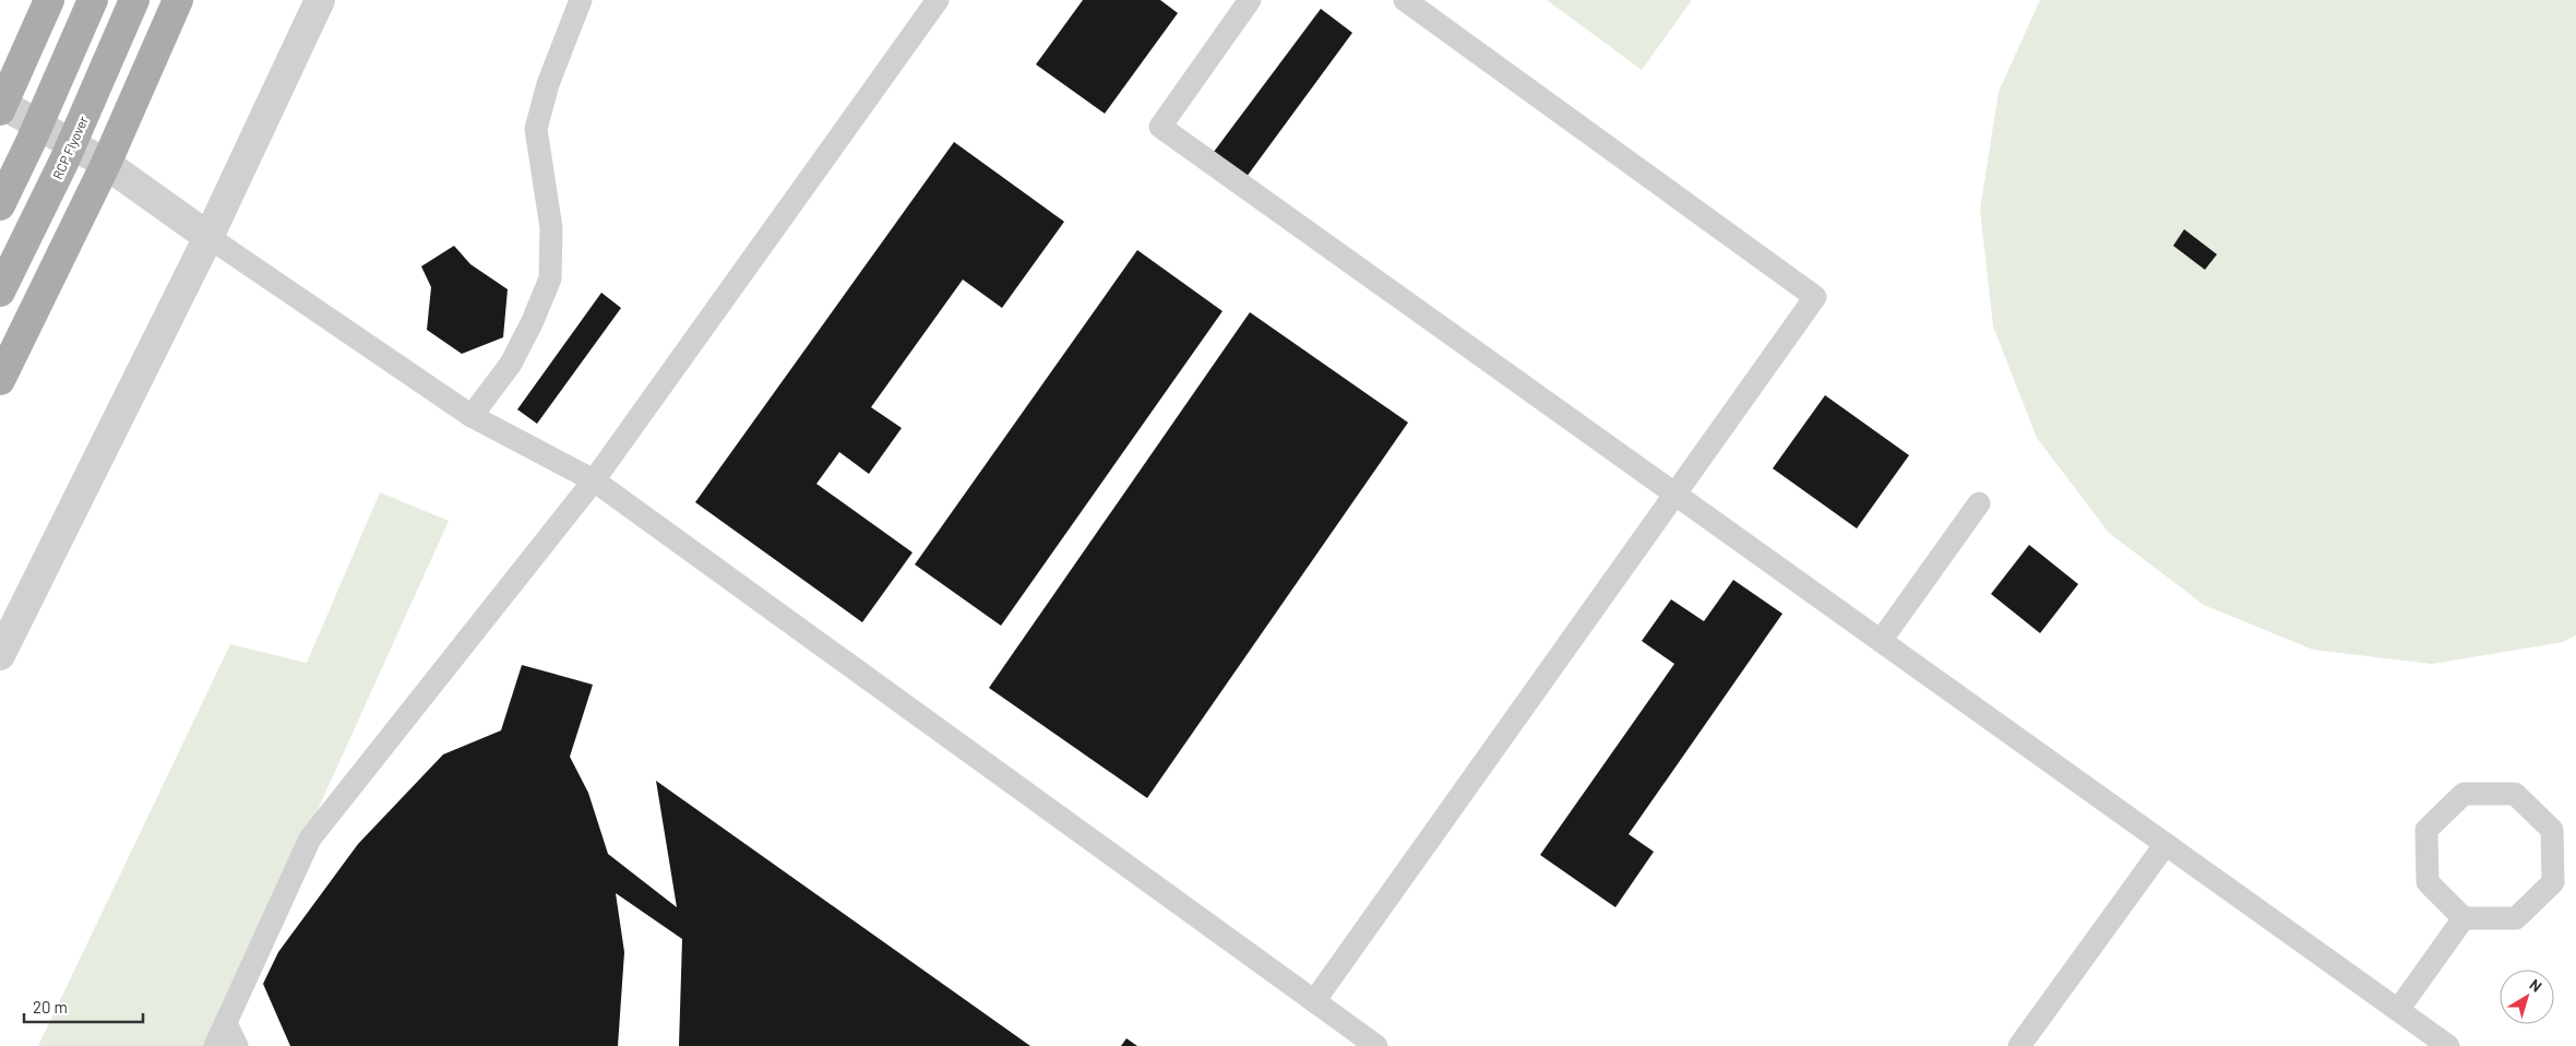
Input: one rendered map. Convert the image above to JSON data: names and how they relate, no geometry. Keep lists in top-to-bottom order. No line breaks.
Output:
{"streets":{"main road":["RCP Flyover"]},"scale_bar":"20 m","north":"top right"}
